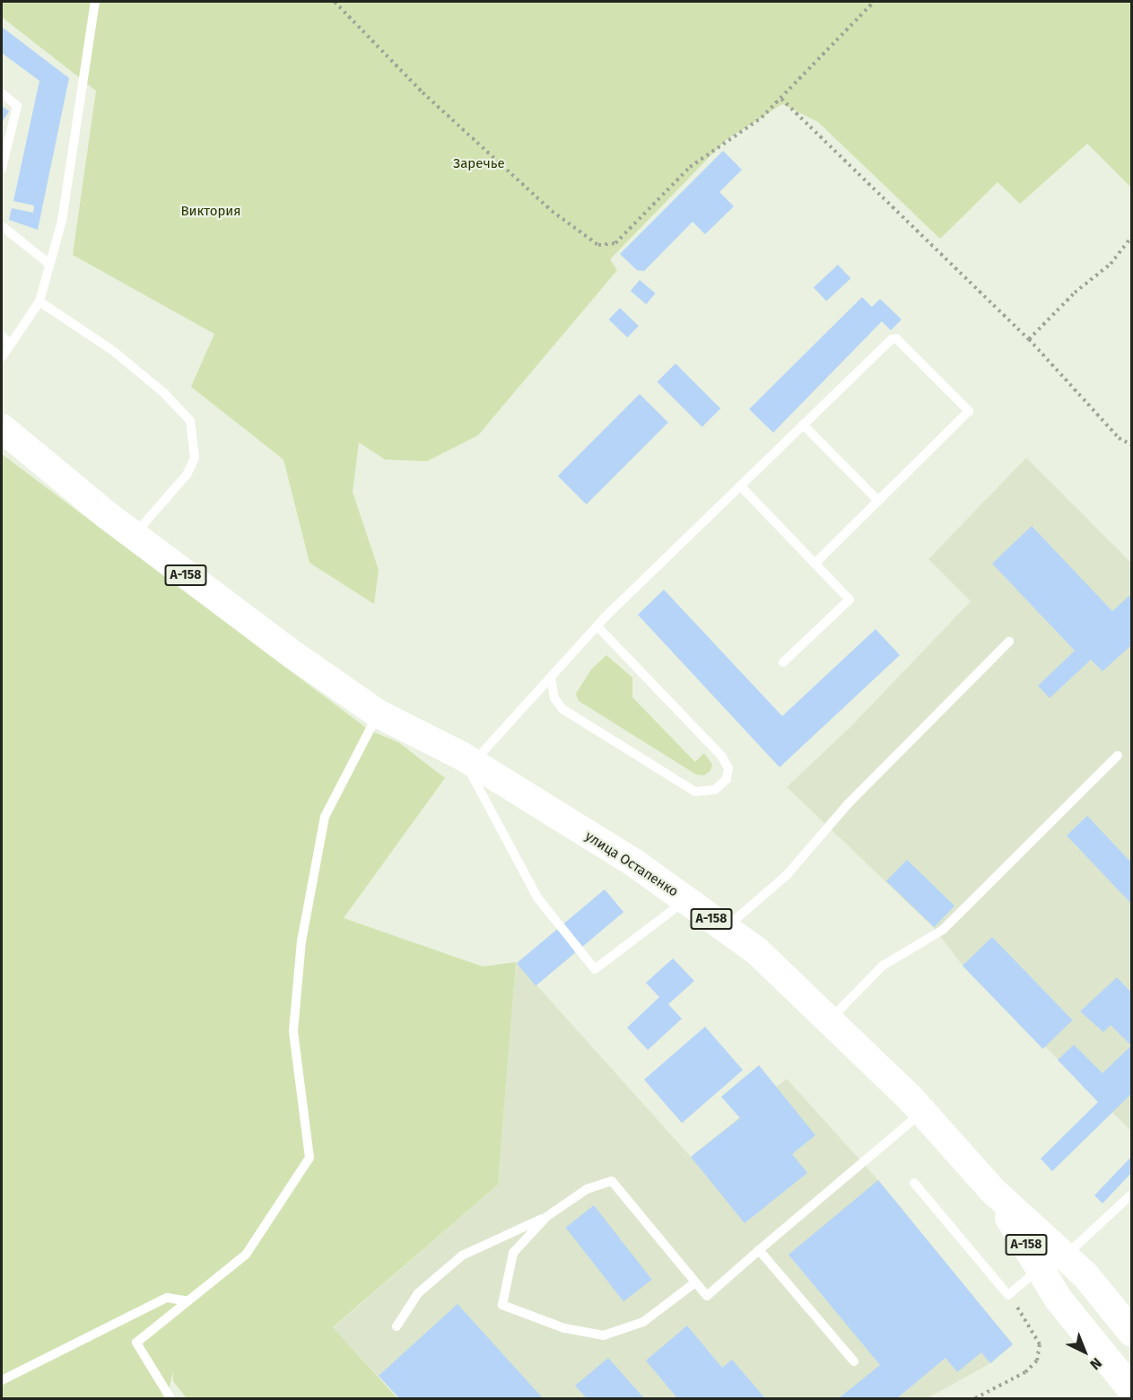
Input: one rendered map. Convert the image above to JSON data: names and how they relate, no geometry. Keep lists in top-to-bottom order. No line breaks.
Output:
{"streets":{"main road":["А-158","улица Остапенко"]},"crossings":[["А-158","улица Остапенко"]],"parks":["Заречье","Виктория"],"north":"bottom right"}
